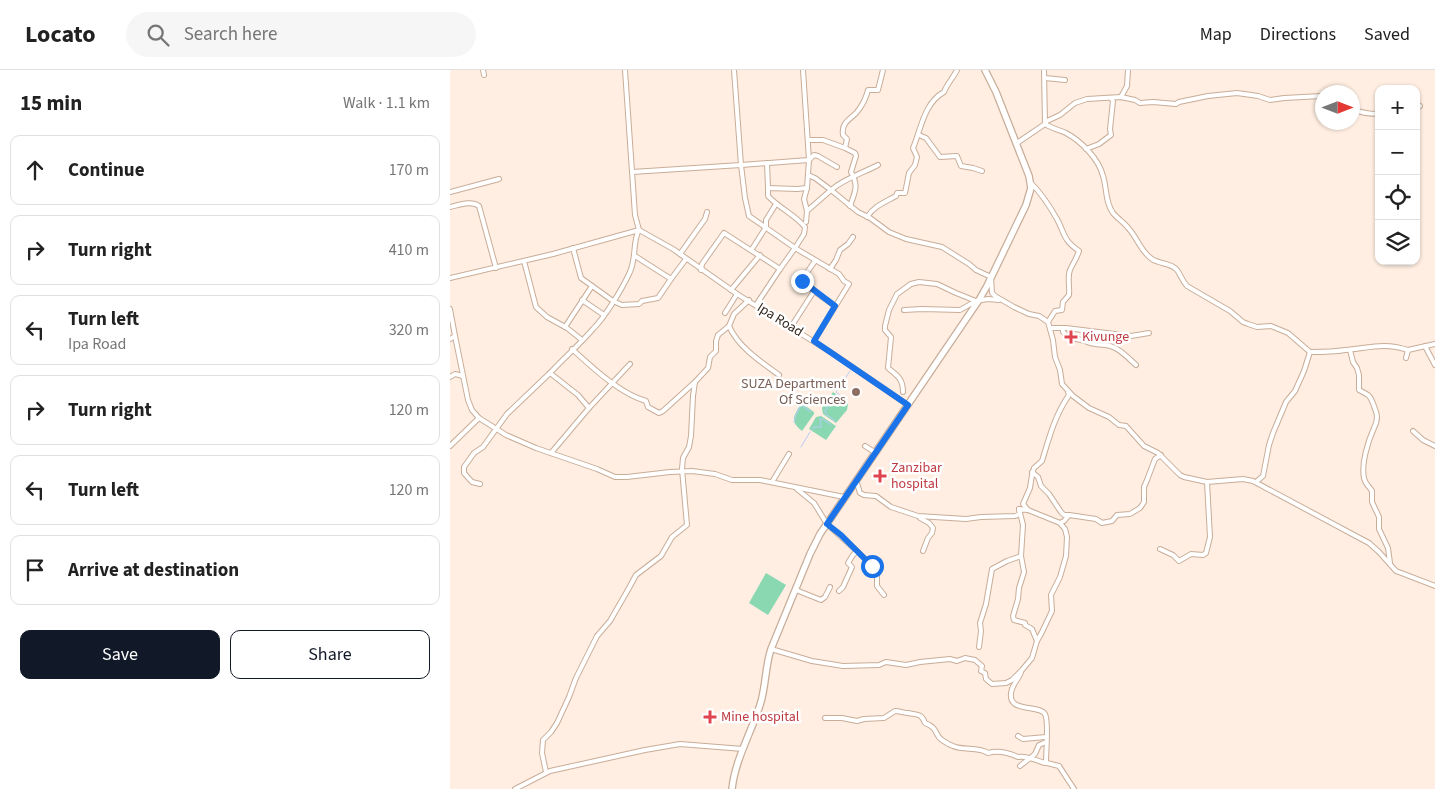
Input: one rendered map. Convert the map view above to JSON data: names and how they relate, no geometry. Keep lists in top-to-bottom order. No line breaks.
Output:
{"streets":{"street":["Ipa Road"]},"places":{"health":["Kivunge","Zanzibar hospital","Mine hospital"],"other":["SUZA Department Of Sciences"]},"north":"right","page":{"header":"Locato","search":"Search here","nav":["Map","Directions","Saved"],"heading":["15 min","Walk · 1.1 km"],"map_buttons":["+","−"],"list":[["Continue","170 m"],["Turn right","410 m"],["Turn left","Ipa Road","320 m"],["Turn right","120 m"],["Turn left","120 m"],"Arrive at destination"],"buttons":["Save","Share"]}}
